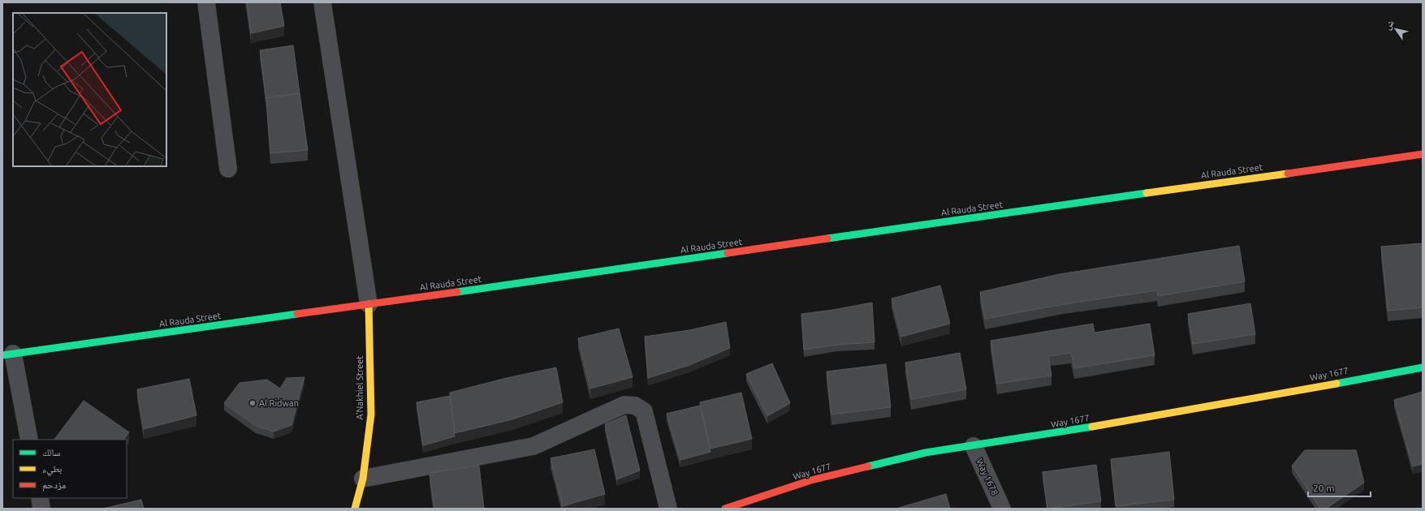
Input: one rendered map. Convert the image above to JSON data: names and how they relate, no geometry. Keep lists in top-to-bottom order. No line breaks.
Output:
{"streets":{"main road":["Al Rauda Street","Way 1677","A'Nakhiel Street"],"street":["Way 1678"]},"crossings":[["Al Rauda Street","A'Nakhiel Street"],["Way 1677","Way 1678"]],"places":["Al Ridwan"],"legend":["سالك","بطيء","مزدحم"],"scale_bar":"20 m","north":"top left"}
